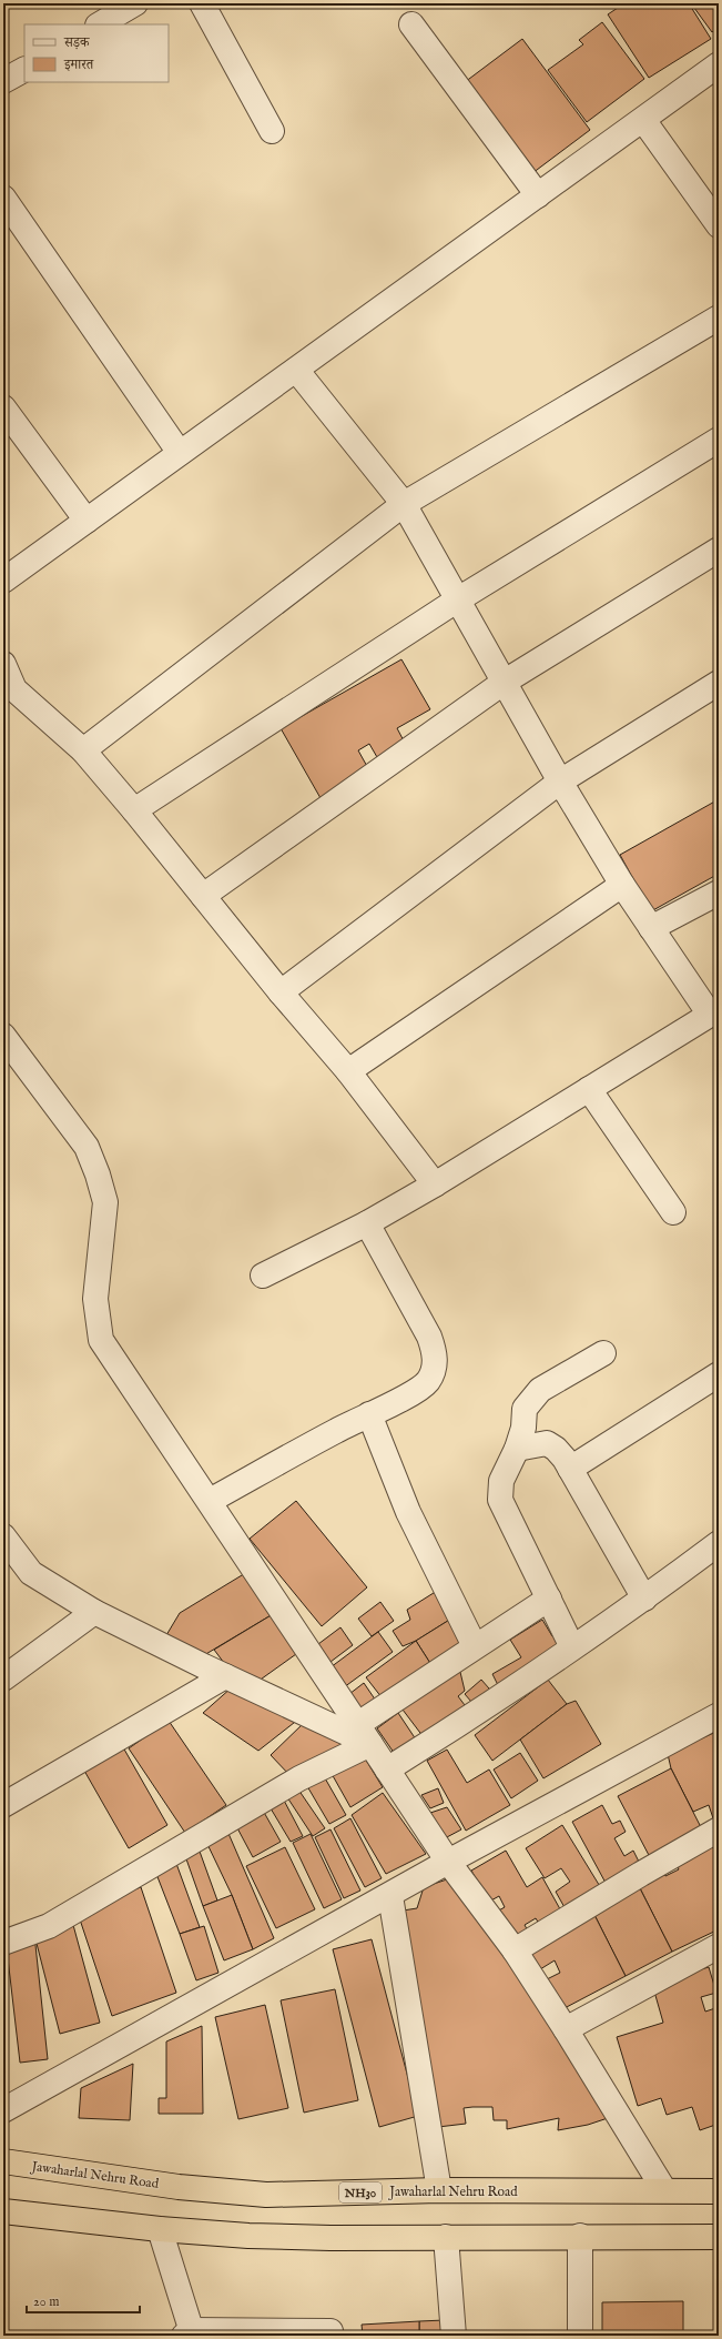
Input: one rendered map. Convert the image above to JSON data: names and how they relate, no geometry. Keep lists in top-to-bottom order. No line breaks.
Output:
{"streets":{"highway":["Jawaharlal Nehru Road","NH30"]},"legend":["सड़क","इमारत"],"scale_bar":"20 m"}
